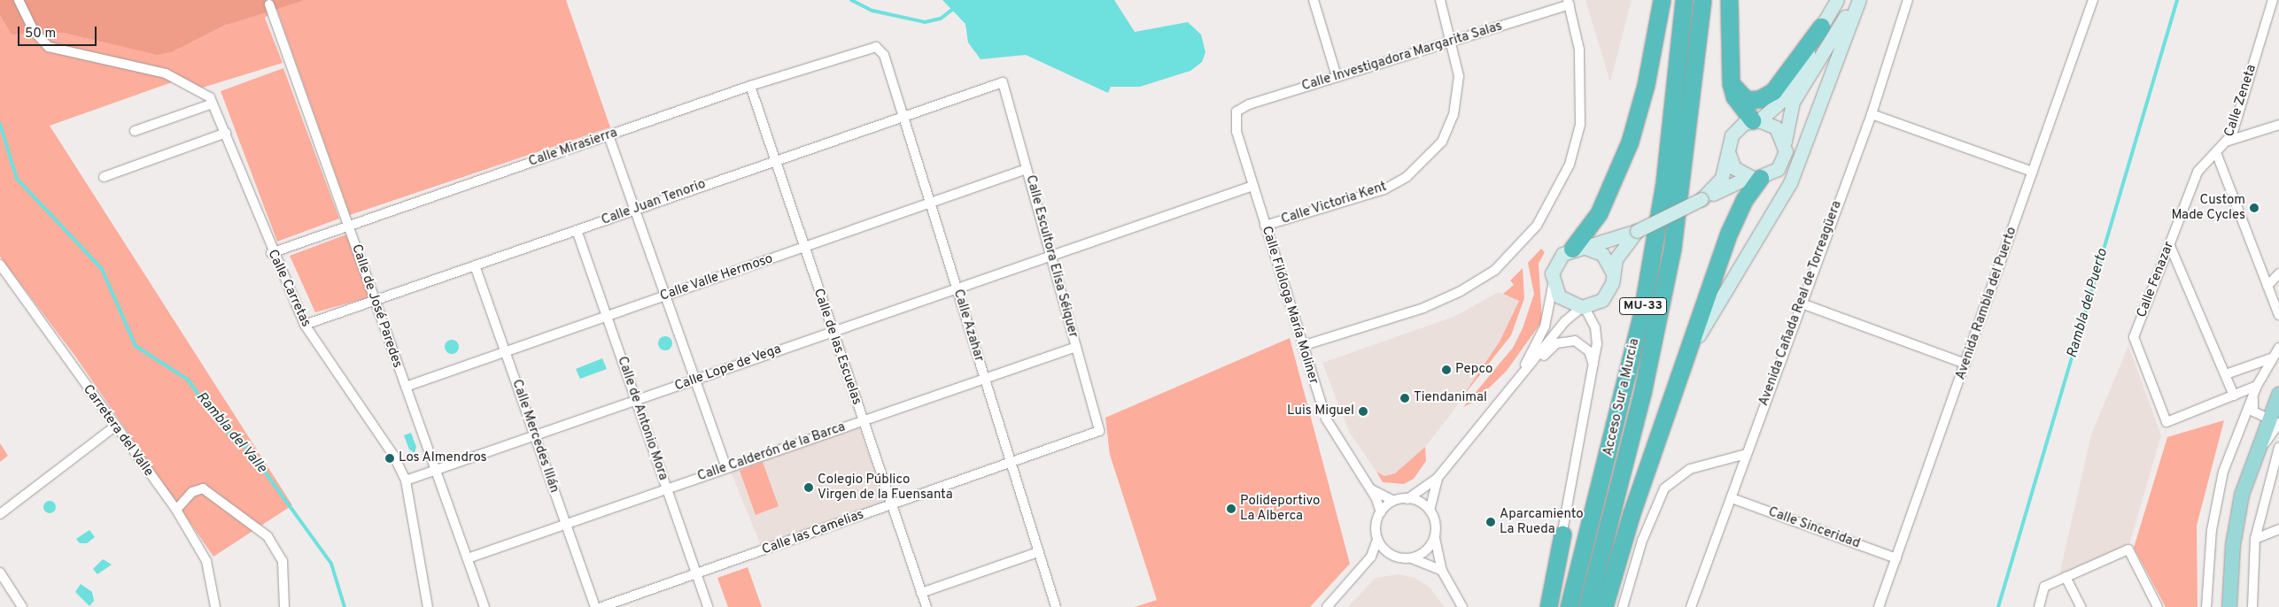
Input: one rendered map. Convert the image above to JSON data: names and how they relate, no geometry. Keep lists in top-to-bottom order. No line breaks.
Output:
{"streets":{"highway":["MU-33","Acceso Sur a Murcia"],"street":["Calle Investigadora Margarita Salas","Calle Zeneta","Calle Mirasierra","Calle Juan Tenorio","Calle Victoria Kent","Calle Escultora Elisa Séiquer","Calle Valle Hermoso","Calle Fenazar","Calle Carretas","Avenida Cañada Real de Torreagüera","Avenida Rambla del Puerto","Calle Filóloga María Moliner","Calle de José Paredes","Calle Azahar","Calle de las Escuelas","Calle Lope de Vega","Calle de Antonio Mora","Carretera del Valle","Calle Mercedes Illán","Calle Calderón de la Barca","Calle Sinceridad","Calle las Camelias"]},"crossings":[["Calle Investigadora Margarita Salas","Calle Victoria Kent"],["Calle Investigadora Margarita Salas","Calle Filóloga María Moliner"],["Calle Zeneta","Calle Fenazar"],["Calle Mirasierra","Calle Carretas"],["Calle Mirasierra","Calle de José Paredes"],["Calle Mirasierra","Calle Azahar"],["Calle Mirasierra","Calle de las Escuelas"],["Calle Juan Tenorio","Calle Escultora Elisa Séiquer"],["Calle Juan Tenorio","Calle Carretas"],["Calle Juan Tenorio","Calle de José Paredes"],["Calle Juan Tenorio","Calle Azahar"],["Calle Juan Tenorio","Calle de las Escuelas"],["Calle Juan Tenorio","Calle de Antonio Mora"],["Calle Juan Tenorio","Calle Mercedes Illán"],["Calle Victoria Kent","Calle Filóloga María Moliner"],["Calle Escultora Elisa Séiquer","Calle Valle Hermoso"],["Calle Escultora Elisa Séiquer","Calle Lope de Vega"],["Calle Escultora Elisa Séiquer","Calle Calderón de la Barca"],["Calle Escultora Elisa Séiquer","Calle las Camelias"],["Calle Valle Hermoso","Calle de José Paredes"],["Calle Valle Hermoso","Calle Azahar"],["Calle Valle Hermoso","Calle de las Escuelas"],["Calle Valle Hermoso","Calle de Antonio Mora"],["Calle Valle Hermoso","Calle Mercedes Illán"],["Calle Carretas","Calle Lope de Vega"],["Avenida Cañada Real de Torreagüera","Calle Sinceridad"],["Avenida Rambla del Puerto","Calle Sinceridad"],["Calle Filóloga María Moliner","Calle Lope de Vega"],["Calle de José Paredes","Calle Lope de Vega"],["Calle de José Paredes","Calle Calderón de la Barca"],["Calle Azahar","Calle Lope de Vega"],["Calle Azahar","Calle Calderón de la Barca"],["Calle Azahar","Calle las Camelias"],["Calle de las Escuelas","Calle Lope de Vega"],["Calle de las Escuelas","Calle Calderón de la Barca"],["Calle de las Escuelas","Calle las Camelias"],["Calle Lope de Vega","Calle de Antonio Mora"],["Calle Lope de Vega","Calle Mercedes Illán"],["Calle de Antonio Mora","Calle Calderón de la Barca"],["Calle de Antonio Mora","Calle las Camelias"],["Calle Mercedes Illán","Calle Calderón de la Barca"]],"water":["Rambla del Puerto","Rambla del Valle"],"places":["Custom Made Cycles","Pepco","Tiendanimal","Luis Miguel","Los Almendros","Colegio Público Virgen de la Fuensanta","Polideportivo La Alberca","Aparcamiento La Rueda"],"scale_bar":"50 m"}
